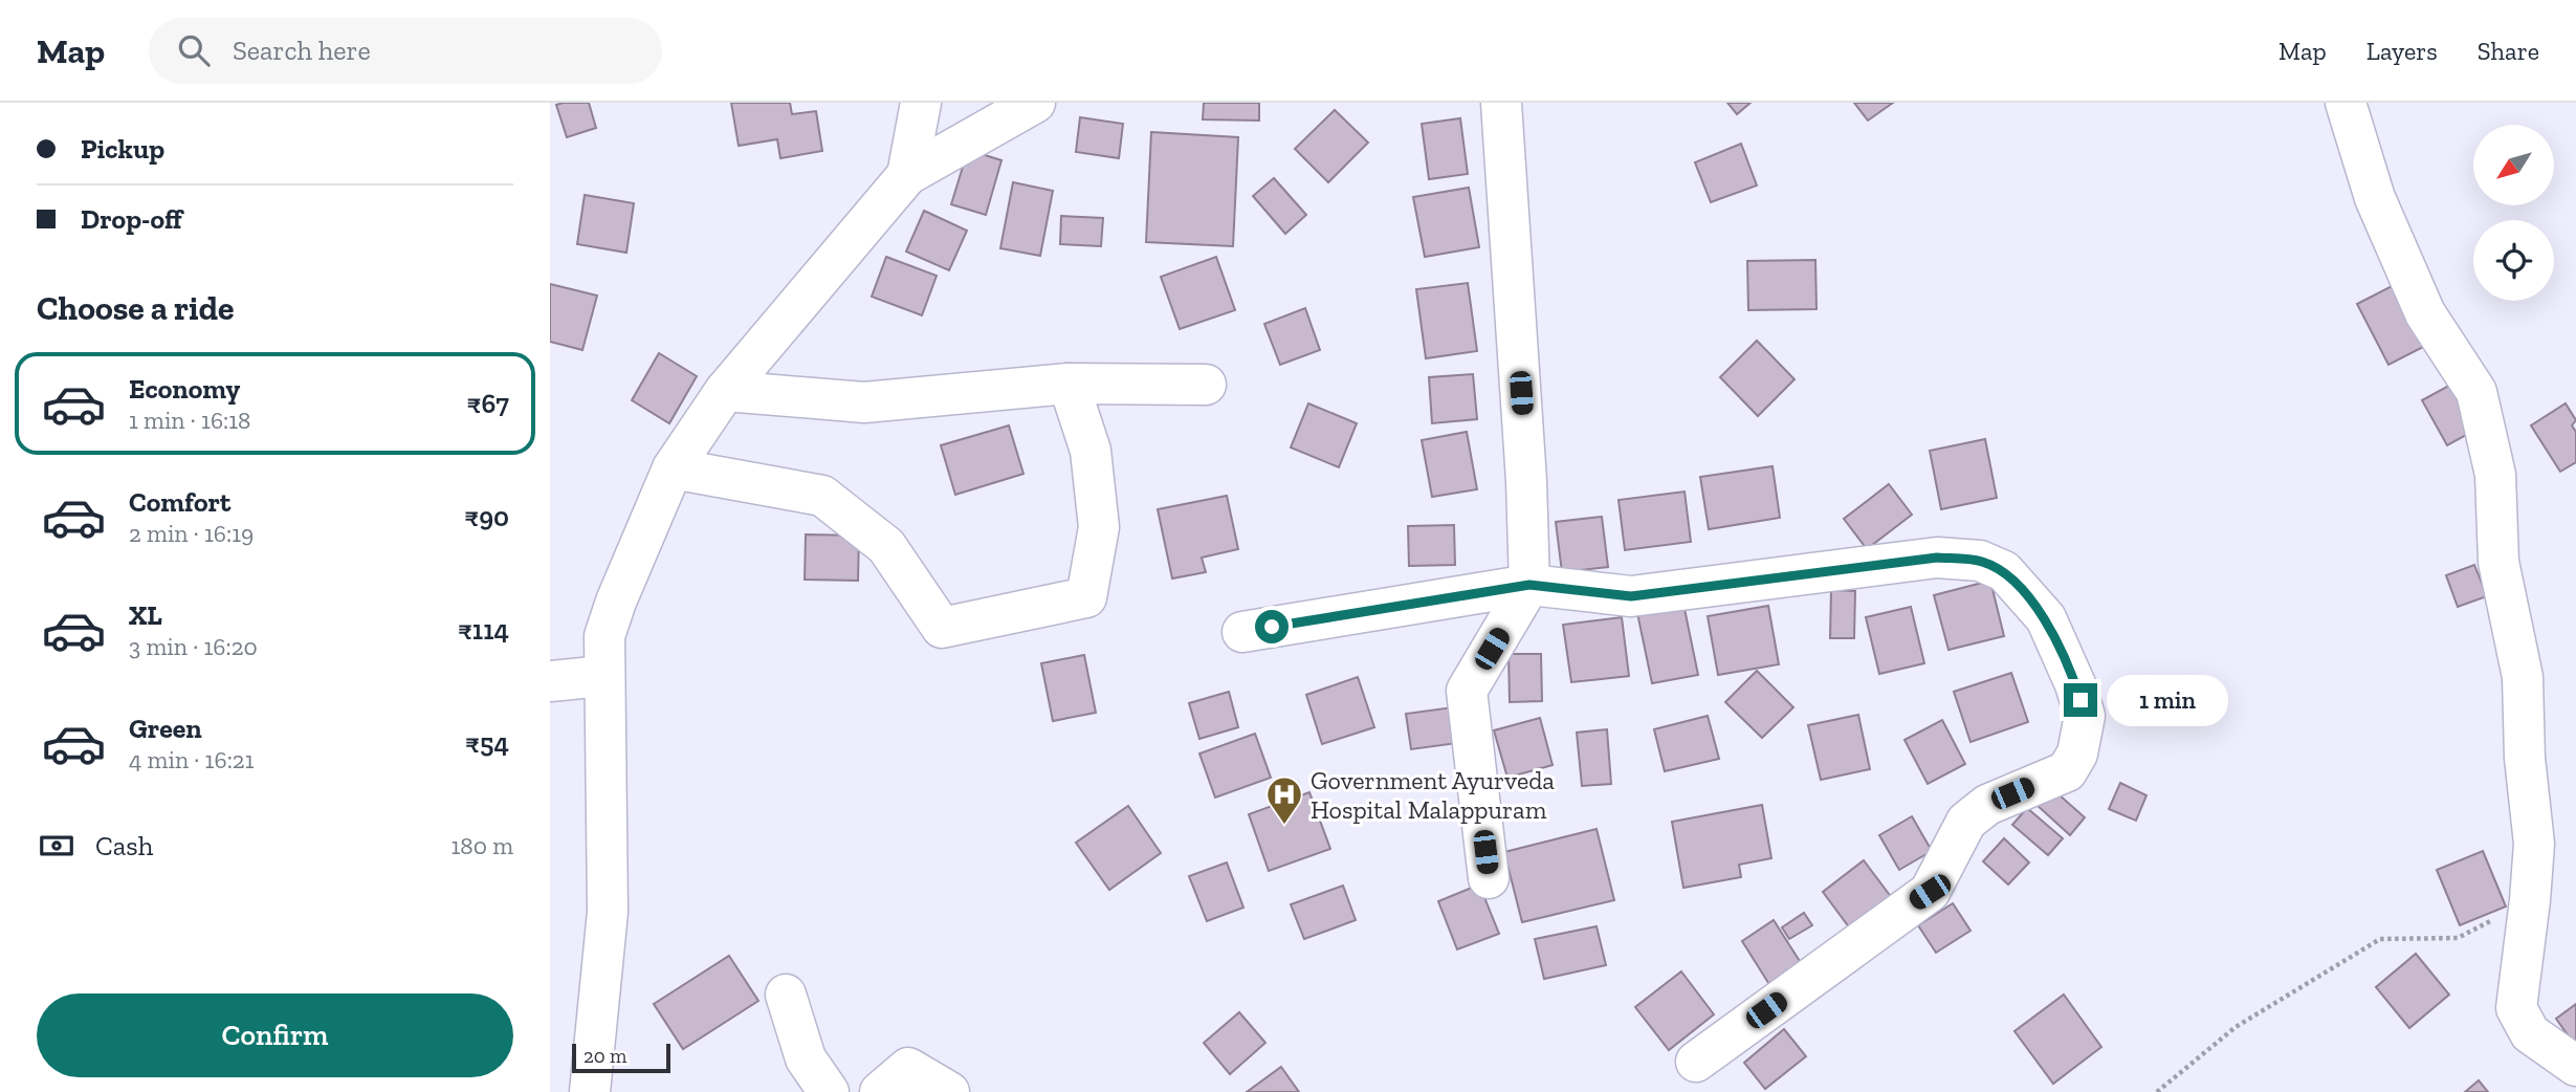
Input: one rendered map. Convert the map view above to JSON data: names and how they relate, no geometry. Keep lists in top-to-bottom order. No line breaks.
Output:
{"places":{"hospital":["Government Ayurveda Hospital Malappuram"]},"scale_bar":"20 m","north":"bottom left","page":{"header":"Map","search":"Search here","nav":["Map","Layers","Share"],"banner":["Pickup","Drop-off"],"heading":"Choose a ride","list":[{"name":"Economy","note":"1 min · 16:18","value":"₹67"},{"name":"Comfort","note":"2 min · 16:19","value":"₹90"},{"name":"XL","note":"3 min · 16:20","value":"₹114"},{"name":"Green","note":"4 min · 16:21","value":"₹54"}],"bubble":"1 min","pay":["Cash","180 m"],"buttons":"Confirm","scale":"20 m"}}
